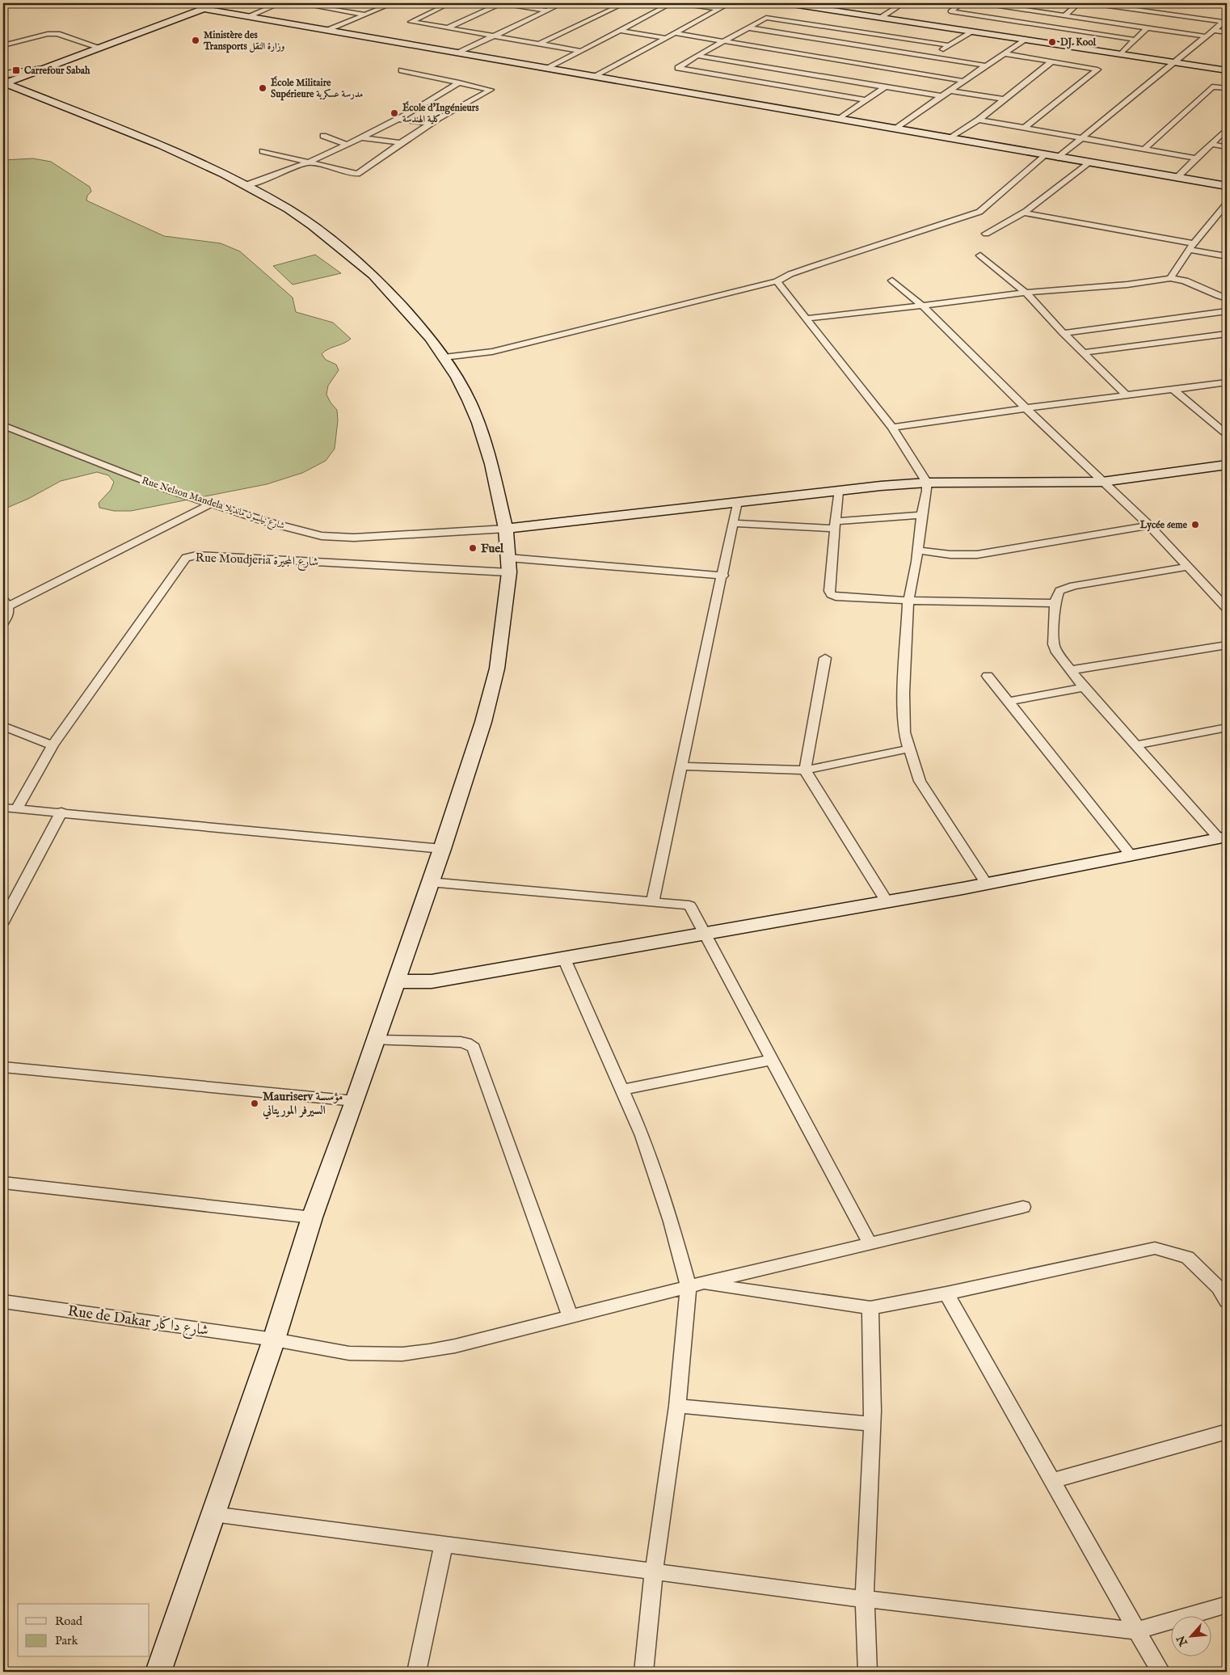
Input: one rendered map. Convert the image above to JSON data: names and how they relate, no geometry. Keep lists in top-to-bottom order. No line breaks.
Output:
{"streets":{"street":["Rue Nelson Mandela شارع نيلسون مانديلا","Rue Moudjeria شارع المجيرة","Rue de Dakar شارع داكار"]},"places":{"other":["Ministère des Transports وزارة النقل","DJ. Kool","École Militaire Supérieure مدرسة عسكرية","École d'Ingénieurs كلية الهندسة","Lycée 6eme","Fuel","Mauriserv مؤسسة السيرفر الموريتاني"],"transit":["Carrefour Sabah"]},"legend":["Road","Park"],"north":"bottom left"}
